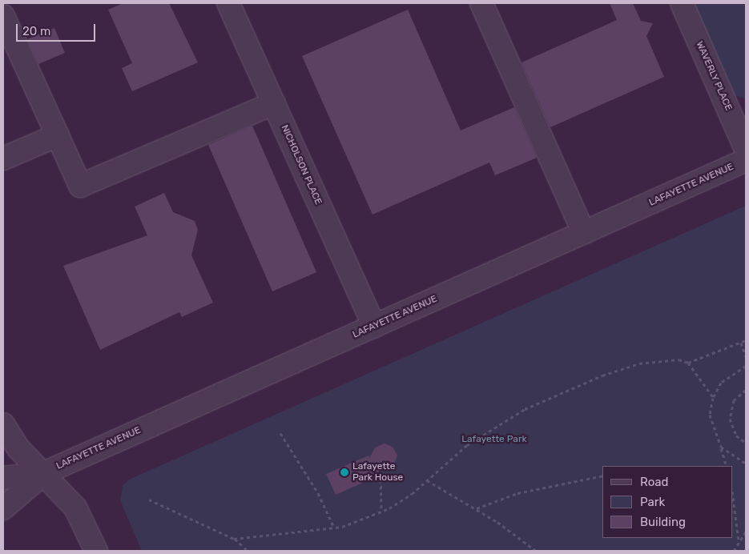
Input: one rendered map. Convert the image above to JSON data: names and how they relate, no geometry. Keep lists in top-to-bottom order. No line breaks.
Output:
{"streets":{"street":["WAVERLY PLACE","NICHOLSON PLACE","LAFAYETTE AVENUE"]},"crossings":[["NICHOLSON PLACE","LAFAYETTE AVENUE"]],"parks":["Lafayette Park"],"places":["Lafayette Park House"],"legend":["Road","Park","Building"],"scale_bar":"20 m"}
